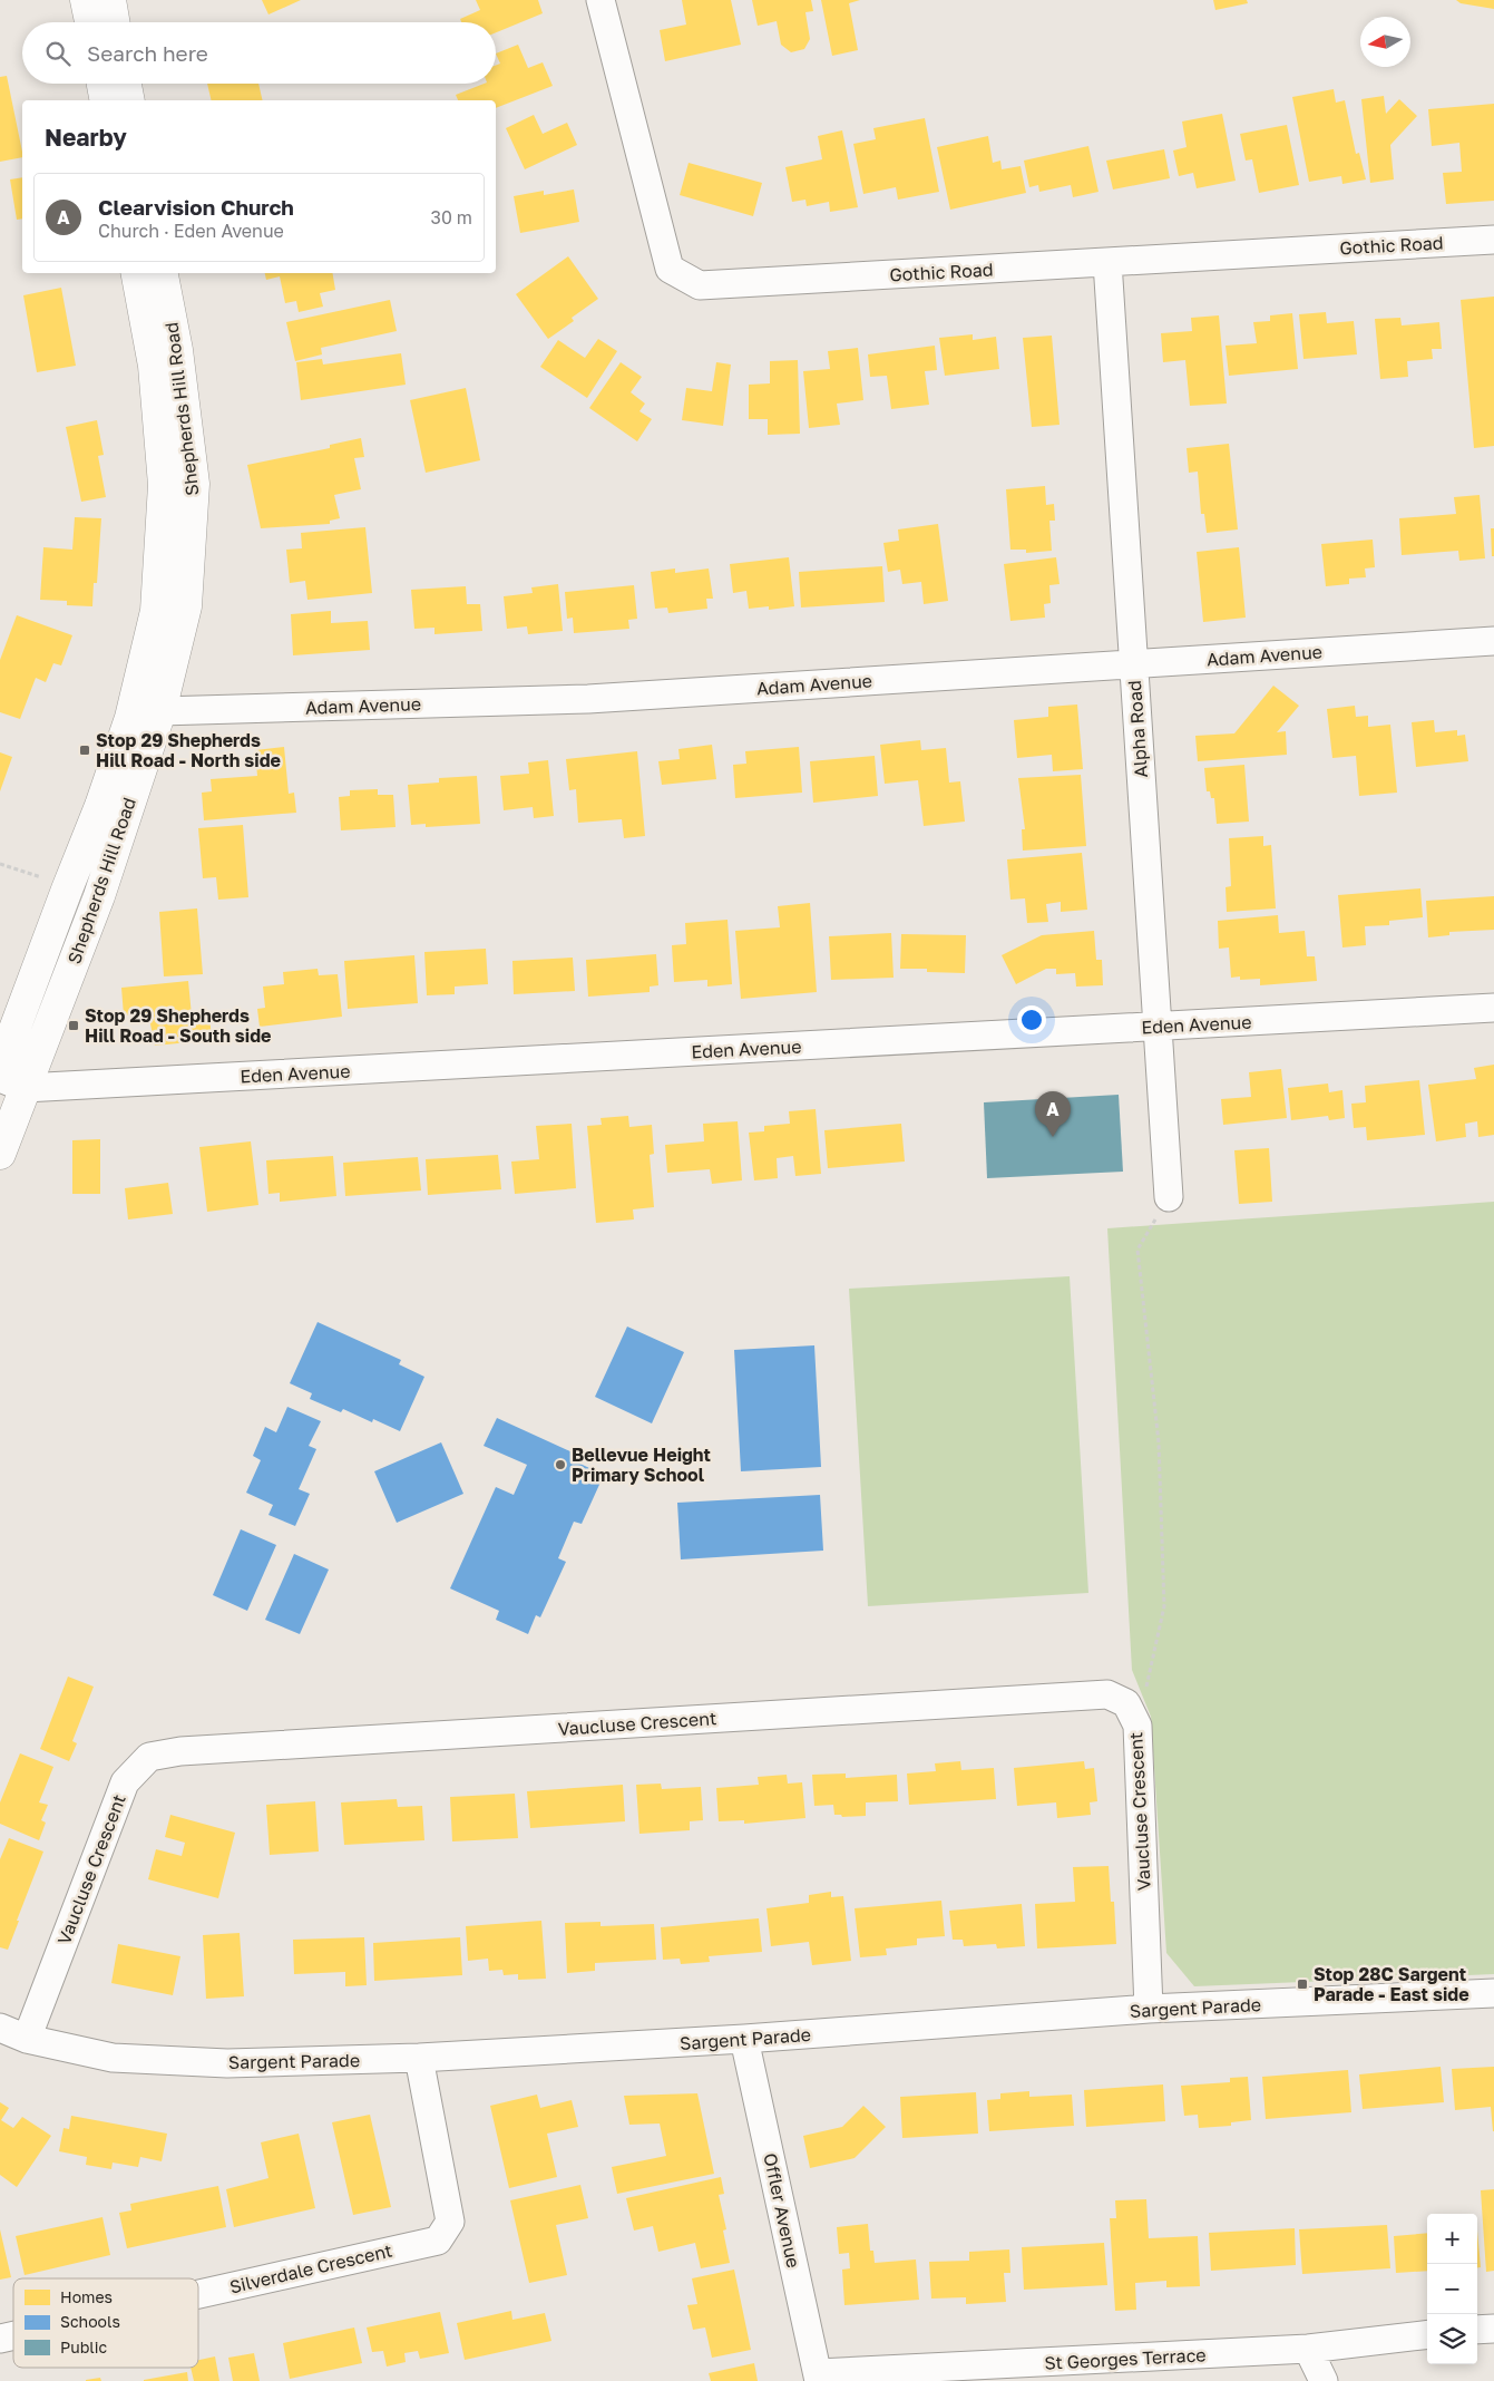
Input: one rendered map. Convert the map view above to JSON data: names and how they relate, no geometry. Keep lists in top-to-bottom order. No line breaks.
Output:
{"streets":{"main road":["Shepherds Hill Road"],"street":["Gothic Road","Adam Avenue","Alpha Road","Eden Avenue","Vaucluse Crescent","Sargent Parade","Offler Avenue","Silverdale Crescent","St Georges Terrace"]},"crossings":[["Gothic Road","Alpha Road"],["Shepherds Hill Road","Adam Avenue"],["Shepherds Hill Road","Eden Avenue"],["Adam Avenue","Alpha Road"],["Alpha Road","Eden Avenue"],["Vaucluse Crescent","Sargent Parade"],["Sargent Parade","Offler Avenue"],["Sargent Parade","Silverdale Crescent"],["Offler Avenue","St Georges Terrace"]],"places":{"transit":["Stop 29 Shepherds Hill Road - North side","Stop 29 Shepherds Hill Road - South side","Stop 28C Sargent Parade - East side"],"other":["Bellevue Height Primary School"]},"legend":["Homes","Schools","Public"],"north":"left","page":{"search":"Search here","heading":"Nearby","list":[{"mark":"A","name":"Clearvision Church","note":"Church · Eden Avenue","value":"30 m"}],"pins":"A","map_buttons":["+","−"]}}
